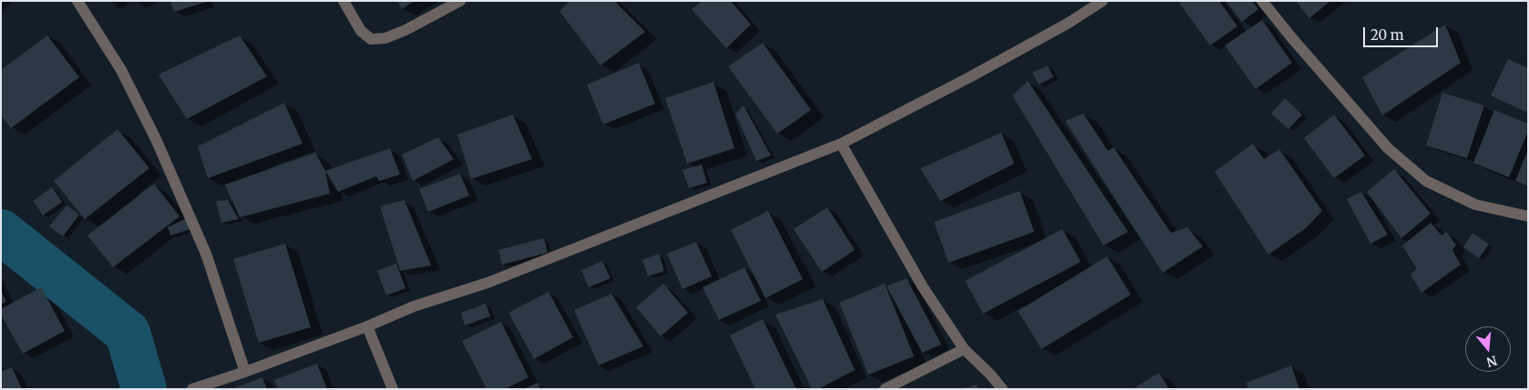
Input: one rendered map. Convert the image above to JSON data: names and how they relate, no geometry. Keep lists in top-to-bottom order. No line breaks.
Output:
{"scale_bar":"20 m","north":"bottom"}
